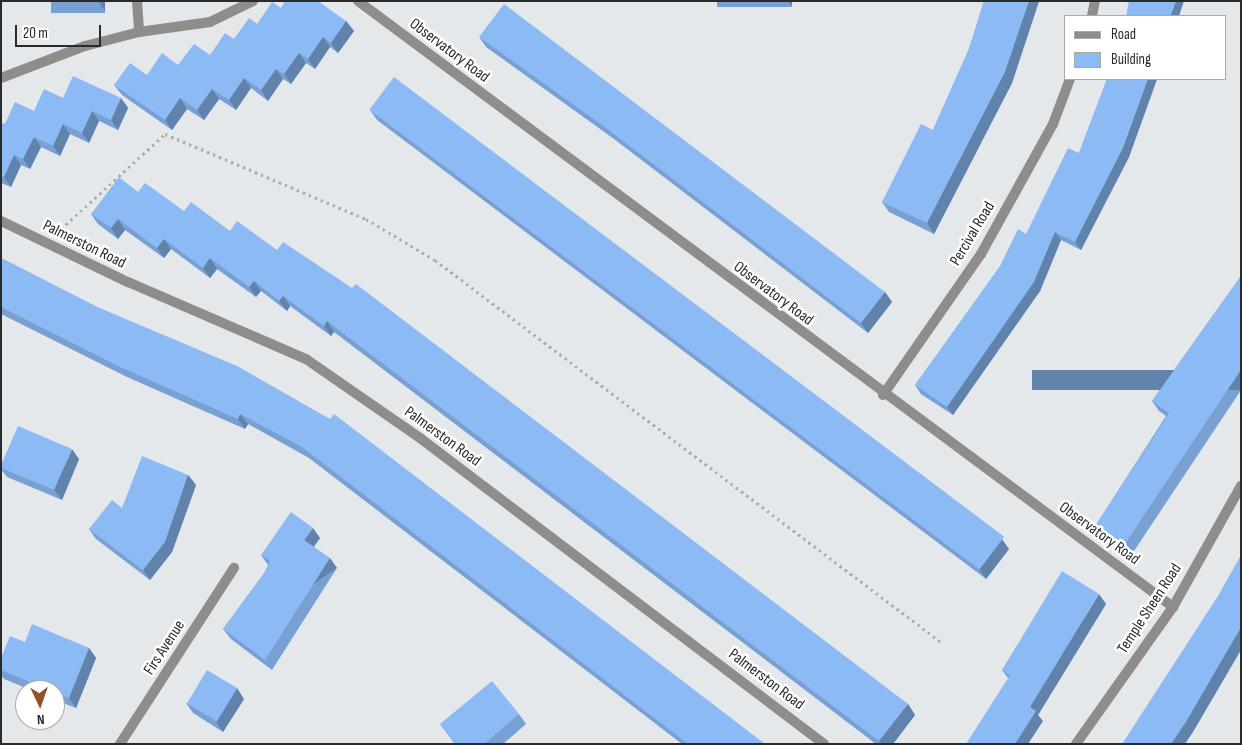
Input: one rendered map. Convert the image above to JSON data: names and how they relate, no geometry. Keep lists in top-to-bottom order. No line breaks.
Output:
{"streets":{"street":["Observatory Road","Percival Road","Palmerston Road","Temple Sheen Road","Firs Avenue"]},"crossings":[["Observatory Road","Percival Road"],["Observatory Road","Temple Sheen Road"]],"legend":["Road","Building"],"scale_bar":"20 m","north":"bottom"}
